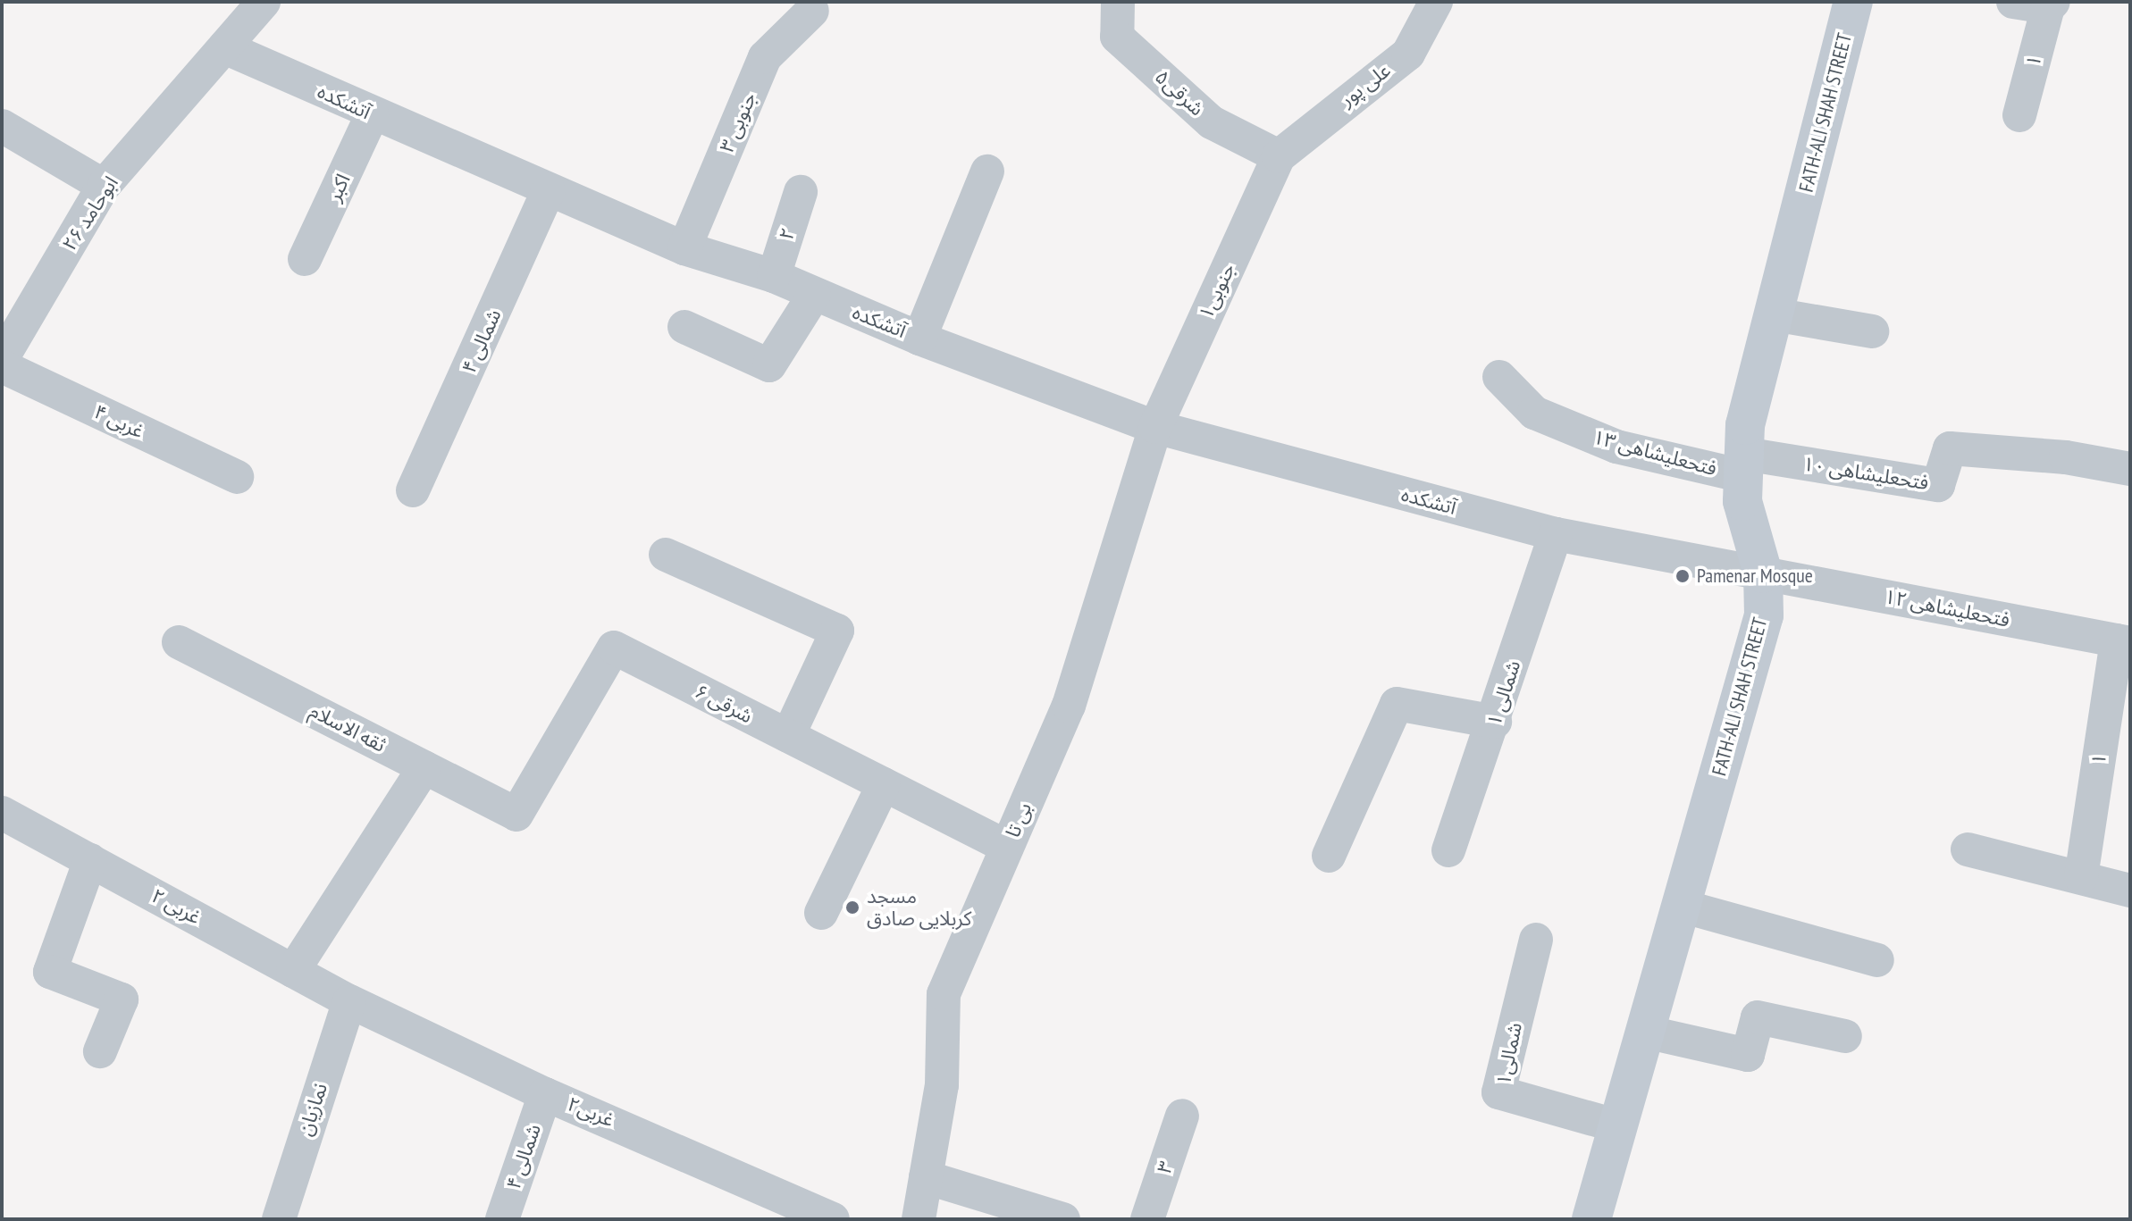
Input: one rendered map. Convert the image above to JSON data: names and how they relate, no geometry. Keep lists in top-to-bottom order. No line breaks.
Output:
{"streets":{"street":["۱","علی پور","شرقی۵","آتشکده","FATH-ALI SHAH STREET","۳ جنوبی","اکبر","ابوحامد ۲۶","۲","جنوبی۱","۴ شمالی","۴ غربی","فتحعلیشاهی ۱۳","فتحعلیشاهی ۱۰","فتحعلیشاهی ۱۲","۱ شمالی","۶ شرقی","ثقه الاسلام","بی تا","۲ غربی","شمالی۱","نمازیان","غربی۲","۳"]},"crossings":[["۱","فتحعلیشاهی ۱۲"],["علی پور","شرقی۵"],["علی پور","جنوبی۱"],["شرقی۵","جنوبی۱"],["آتشکده","FATH-ALI SHAH STREET"],["آتشکده","۳ جنوبی"],["آتشکده","اکبر"],["آتشکده","ابوحامد ۲۶"],["آتشکده","۲"],["آتشکده","جنوبی۱"],["آتشکده","۴ شمالی"],["آتشکده","فتحعلیشاهی ۱۲"],["آتشکده","۱ شمالی"],["آتشکده","بی تا"],["FATH-ALI SHAH STREET","فتحعلیشاهی ۱۳"],["FATH-ALI SHAH STREET","فتحعلیشاهی ۱۰"],["FATH-ALI SHAH STREET","فتحعلیشاهی ۱۲"],["FATH-ALI SHAH STREET","شمالی۱"],["جنوبی۱","بی تا"],["۴ شمالی","غربی۲"],["فتحعلیشاهی ۱۳","فتحعلیشاهی ۱۰"],["۶ شرقی","ثقه الاسلام"],["۶ شرقی","بی تا"],["۲ غربی","نمازیان"],["۲ غربی","غربی۲"],["نمازیان","غربی۲"]],"places":["Pamenar Mosque","مسجد کربلایی صادق"]}
